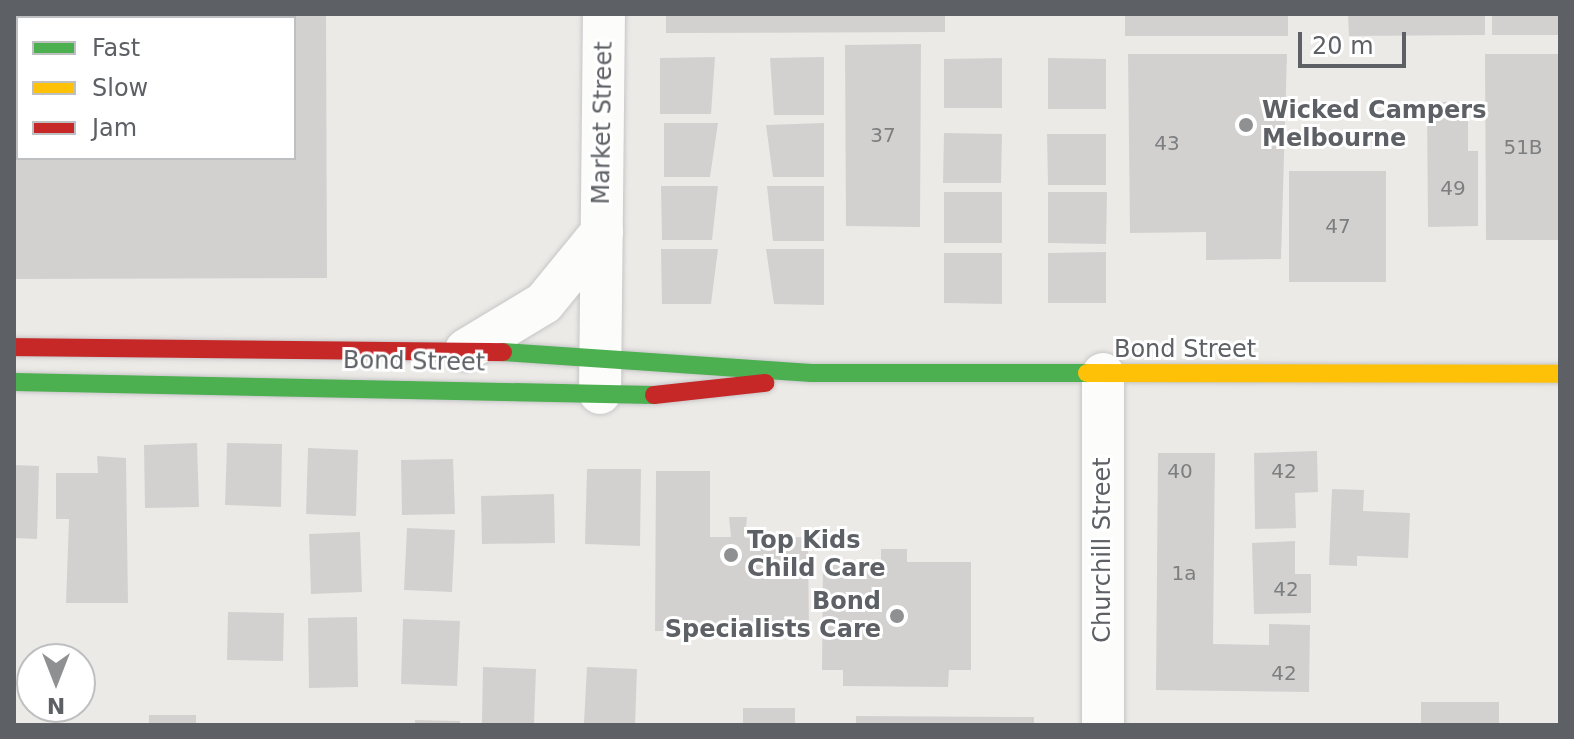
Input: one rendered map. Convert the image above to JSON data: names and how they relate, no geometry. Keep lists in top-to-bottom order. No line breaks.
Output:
{"streets":{"street":["Market Street","Bond Street","Churchill Street"]},"crossings":[["Market Street","Bond Street"],["Bond Street","Churchill Street"]],"places":["Wicked Campers Melbourne","Top Kids Child Care","Bond Specialists Care"],"house_numbers":["37","43","51B","49","47","40","42","1a","42","42"],"legend":["Fast","Slow","Jam"],"scale_bar":"20 m","north":"bottom"}
